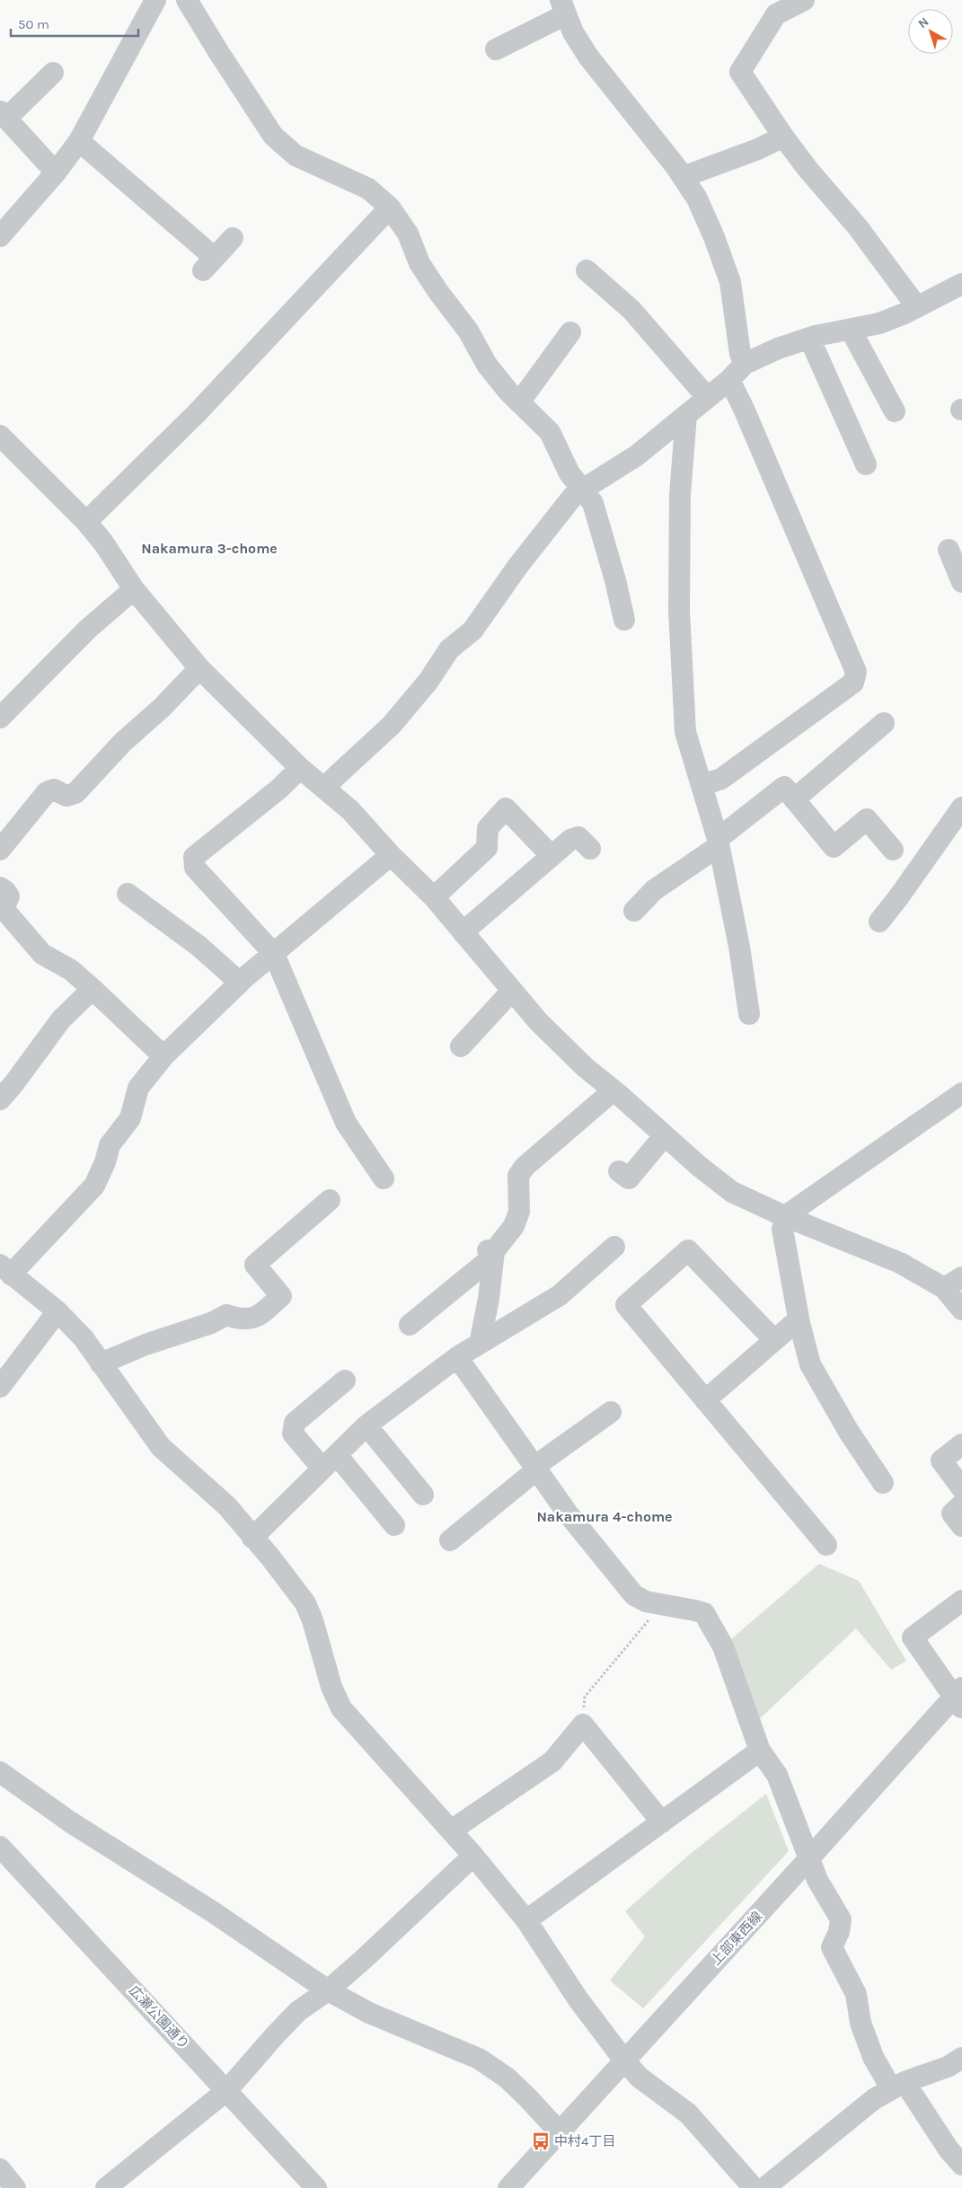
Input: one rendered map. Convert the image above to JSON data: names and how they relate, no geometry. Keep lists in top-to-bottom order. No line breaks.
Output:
{"streets":{"street":["上部東西線","広瀬公園通り"]},"districts":["Nakamura 3-chome","Nakamura 4-chome"],"places":{"bus stop":["中村4丁目"]},"scale_bar":"50 m","north":"top left"}
